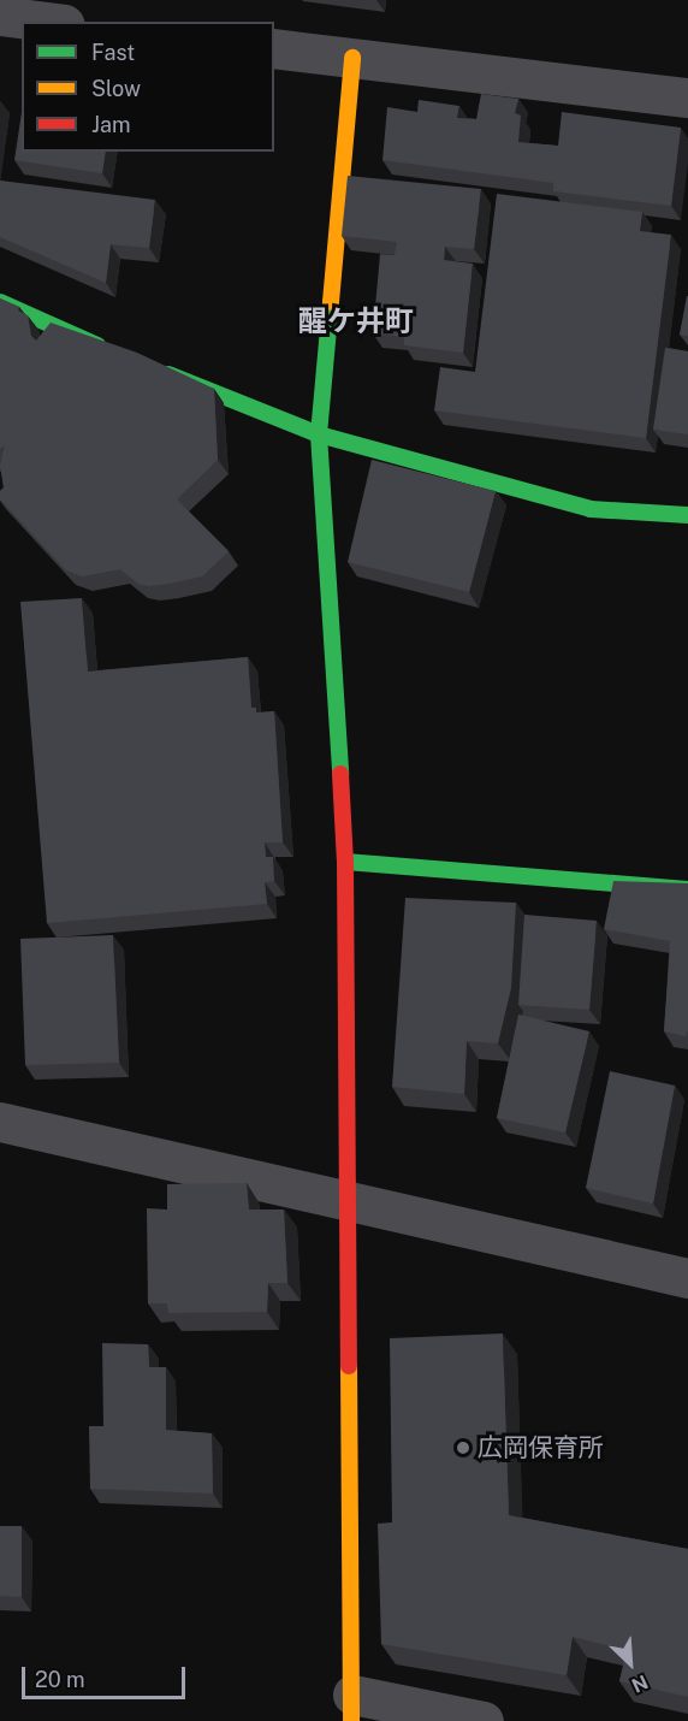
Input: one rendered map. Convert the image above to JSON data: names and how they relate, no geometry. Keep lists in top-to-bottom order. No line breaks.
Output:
{"districts":["醒ケ井町"],"places":["広岡保育所"],"legend":["Fast","Slow","Jam"],"scale_bar":"20 m","north":"bottom right"}
